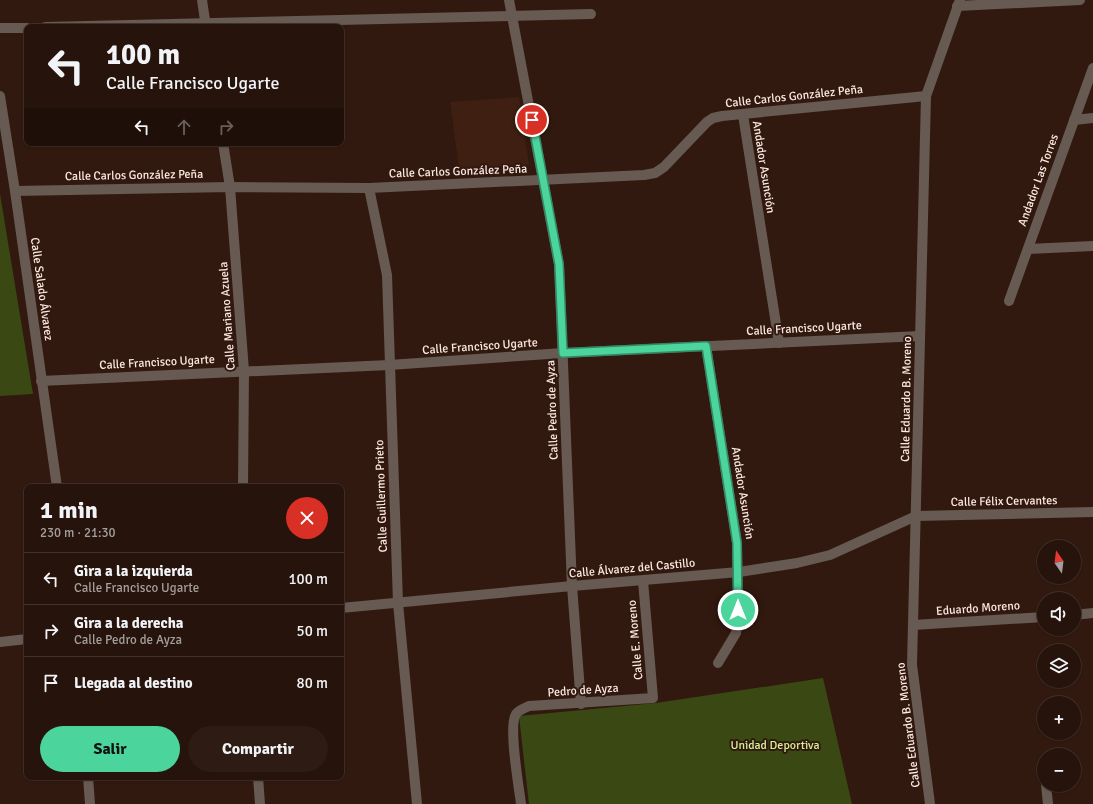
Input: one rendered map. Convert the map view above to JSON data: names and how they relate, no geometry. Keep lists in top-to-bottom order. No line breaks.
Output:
{"streets":{"street":["Calle Carlos González Peña","Andador Asunción","Andador Las Torres","Calle Salado Álvarez","Calle Mariano Azuela","Calle Francisco Ugarte","Calle Eduardo B. Moreno","Calle Pedro de Ayza","Calle Guillermo Prieto","Calle Félix Cervantes","Calle Álvarez del Castillo","Eduardo Moreno","Calle E. Moreno","Pedro de Ayza"]},"crossings":[["Calle Carlos González Peña","Andador Asunción"],["Calle Carlos González Peña","Calle Salado Álvarez"],["Calle Carlos González Peña","Calle Mariano Azuela"],["Calle Carlos González Peña","Calle Eduardo B. Moreno"],["Calle Carlos González Peña","Calle Pedro de Ayza"],["Calle Carlos González Peña","Calle Guillermo Prieto"],["Andador Asunción","Calle Francisco Ugarte"],["Andador Asunción","Calle Álvarez del Castillo"],["Calle Salado Álvarez","Calle Francisco Ugarte"],["Calle Mariano Azuela","Calle Francisco Ugarte"],["Calle Francisco Ugarte","Calle Eduardo B. Moreno"],["Calle Francisco Ugarte","Calle Pedro de Ayza"],["Calle Francisco Ugarte","Calle Guillermo Prieto"],["Calle Eduardo B. Moreno","Calle Félix Cervantes"],["Calle Eduardo B. Moreno","Calle Álvarez del Castillo"],["Calle Eduardo B. Moreno","Eduardo Moreno"],["Calle Pedro de Ayza","Calle Álvarez del Castillo"],["Calle Pedro de Ayza","Pedro de Ayza"],["Calle Guillermo Prieto","Calle Álvarez del Castillo"],["Calle Félix Cervantes","Calle Álvarez del Castillo"],["Calle Álvarez del Castillo","Calle E. Moreno"],["Calle E. Moreno","Pedro de Ayza"]],"parks":["Unidad Deportiva"],"north":"top","page":{"turn":["100 m","Calle Francisco Ugarte"],"heading":["1 min","230 m · 21:30"],"map_buttons":["+","−"],"list":[{"name":"Gira a la izquierda","note":"Calle Francisco Ugarte","value":"100 m"},{"name":"Gira a la derecha","note":"Calle Pedro de Ayza","value":"50 m"},{"name":"Llegada al destino","value":"80 m"}],"buttons":["Salir","Compartir"]}}
